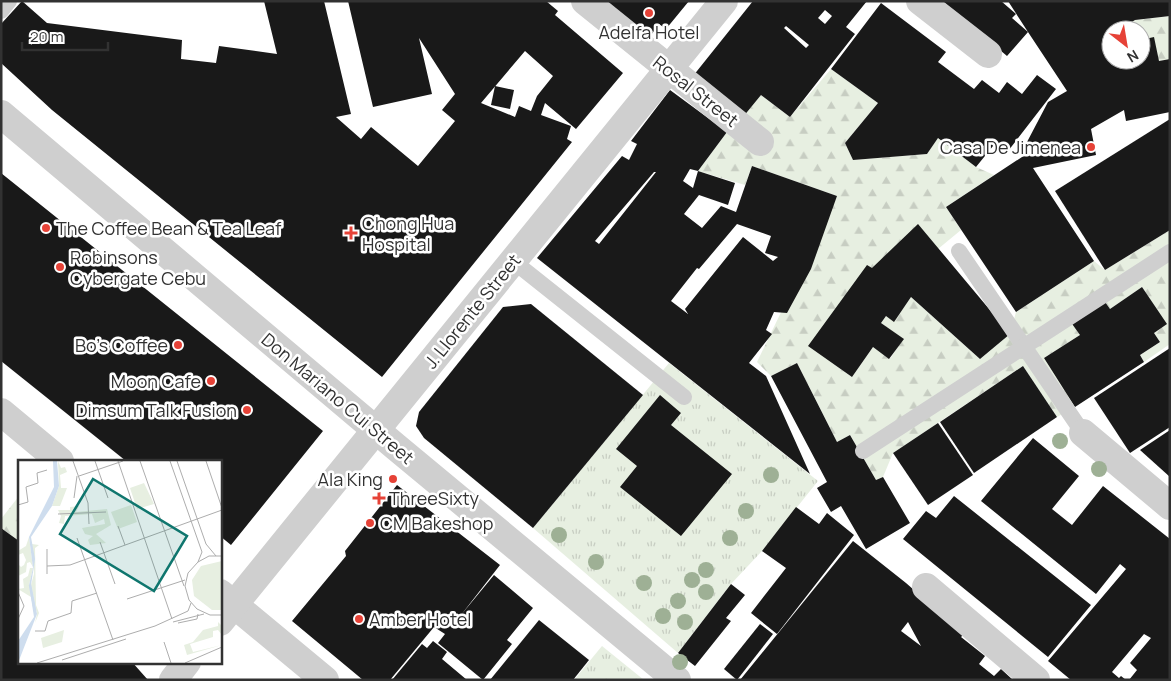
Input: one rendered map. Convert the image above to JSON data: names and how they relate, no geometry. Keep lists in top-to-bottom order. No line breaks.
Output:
{"streets":{"street":["Rosal Street","J. Llorente Street","Don Mariano Cui Street"]},"crossings":[["Rosal Street","J. Llorente Street"],["J. Llorente Street","Don Mariano Cui Street"]],"places":{"other":["Adelfa Hotel","Casa De Jimenea","The Coffee Bean & Tea Leaf","Robinsons Cybergate Cebu","Bo's Coffee","Moon Cafe","Dimsum Talk Fusion","Ala King","CM Bakeshop","Amber Hotel"],"health":["Chong Hua Hospital","ThreeSixty"]},"scale_bar":"20 m","north":"bottom right"}
